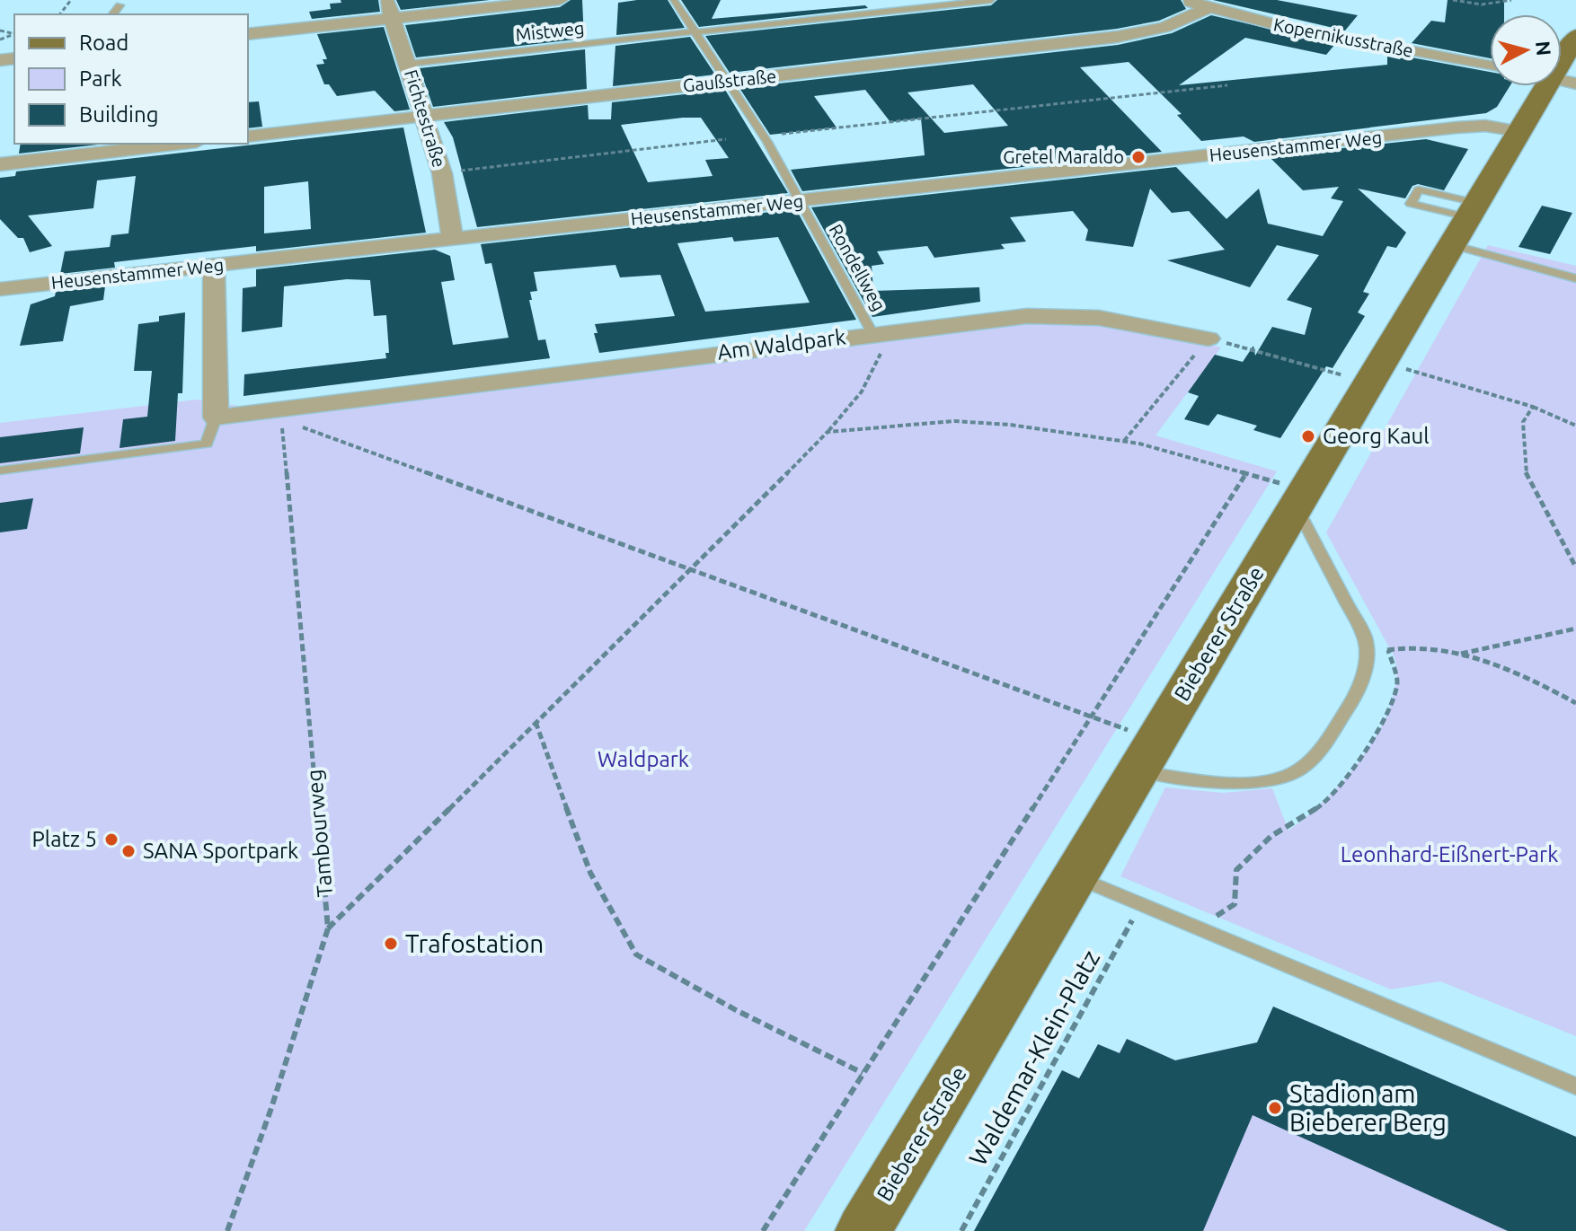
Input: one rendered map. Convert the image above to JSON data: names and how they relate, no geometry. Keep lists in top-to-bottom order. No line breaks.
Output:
{"streets":{"main road":["Bieberer Straße"],"street":["Kopernikusstraße","Gaußstraße","Fichtestraße","Heusenstammer Weg","Am Waldpark"],"lane":["Mistweg","Rondellweg"],"path":["Tambourweg","Waldemar-Klein-Platz"]},"crossings":[["Mistweg","Fichtestraße"],["Mistweg","Rondellweg"],["Kopernikusstraße","Gaußstraße"],["Gaußstraße","Fichtestraße"],["Gaußstraße","Rondellweg"],["Fichtestraße","Heusenstammer Weg"],["Heusenstammer Weg","Rondellweg"],["Heusenstammer Weg","Bieberer Straße"],["Rondellweg","Am Waldpark"]],"parks":["Waldpark","Leonhard-Eißnert-Park"],"places":["Gretel Maraldo","Georg Kaul","Platz 5","SANA Sportpark","Trafostation","Stadion am Bieberer Berg"],"legend":["Road","Park","Building"],"north":"right"}
